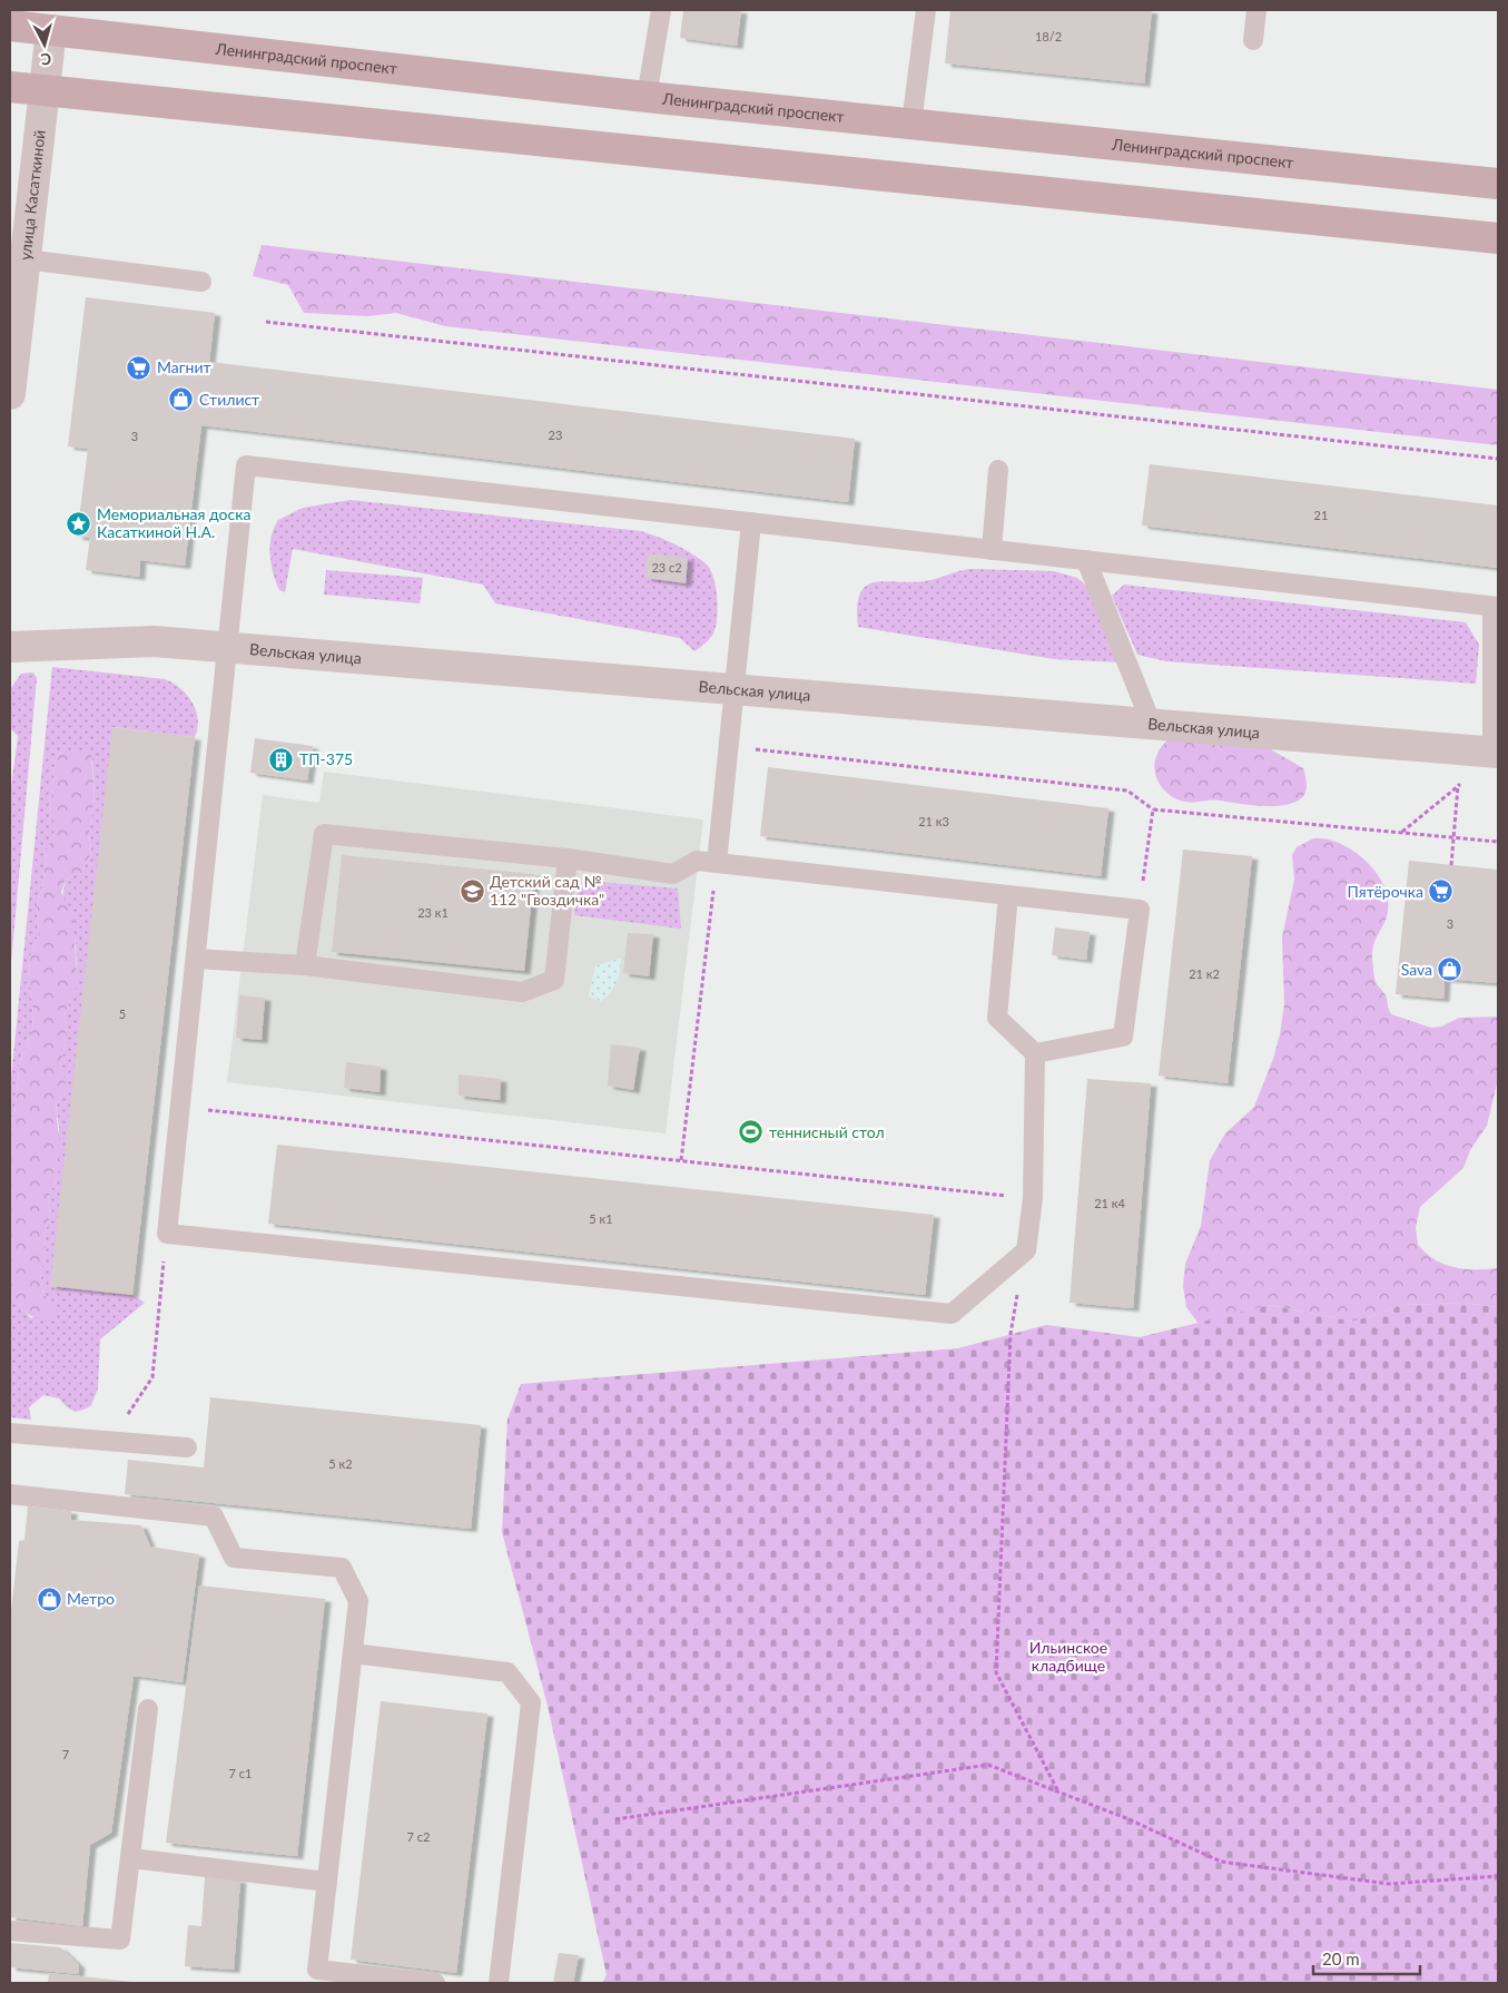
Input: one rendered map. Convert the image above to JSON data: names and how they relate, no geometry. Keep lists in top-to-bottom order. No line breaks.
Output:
{"streets":{"main road":["Ленинградский проспект"],"street":["улица Касаткиной","Вельская улица"]},"crossings":[["Ленинградский проспект","улица Касаткиной"]],"parks":["Ильинское кладбище"],"places":{"supermarket":["Магнит","Пятёрочка"],"shop":["Стилист","Sava","Метро"],"place":["Мемориальная доска Касаткиной Н.А."],"building":["ТП-375"],"school or university":["Детский сад № 112 \"Гвоздичка\""],"sports":["теннисный стол"]},"house_numbers":["18/2","23","3","21","23 с2","21 к3","23 к1","3","21 к2","5","21 к4","5 к1","5 к2","7","7 с1","7 с2"],"scale_bar":"20 m","north":"bottom"}
